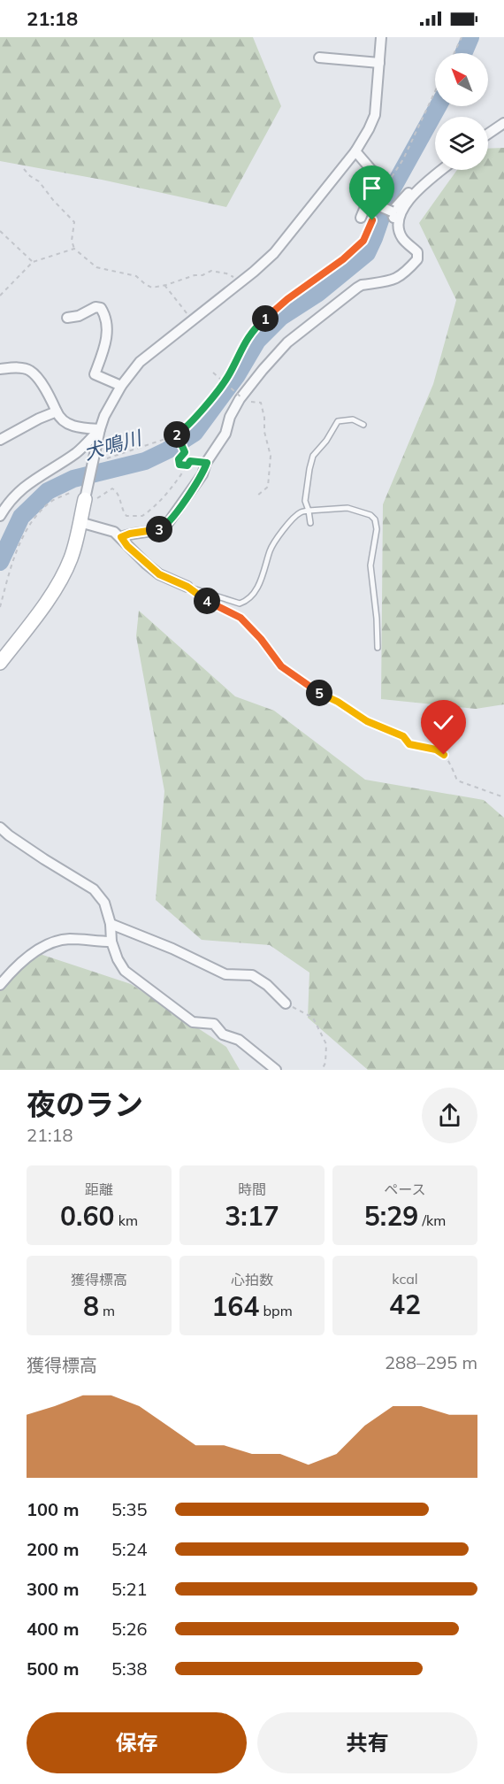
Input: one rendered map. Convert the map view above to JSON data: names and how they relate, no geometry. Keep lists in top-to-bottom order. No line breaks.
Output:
{"water":["犬鳴川"],"north":"top left","page":{"status":"21:18","pins":["1","2","3","4","5"],"heading":["夜のラン","21:18"],"stats":[["距離","0.60 km"],["時間","3:17"],["ペース","5:29 /km"],["獲得標高","8 m"],["心拍数","164 bpm"],["kcal","42"]],"chart":["獲得標高","288–295 m"],"list":[{"name":"100 m","note":"5:35"},{"name":"200 m","note":"5:24"},{"name":"300 m","note":"5:21"},{"name":"400 m","note":"5:26"},{"name":"500 m","note":"5:38"}],"buttons":["保存","共有"]}}
